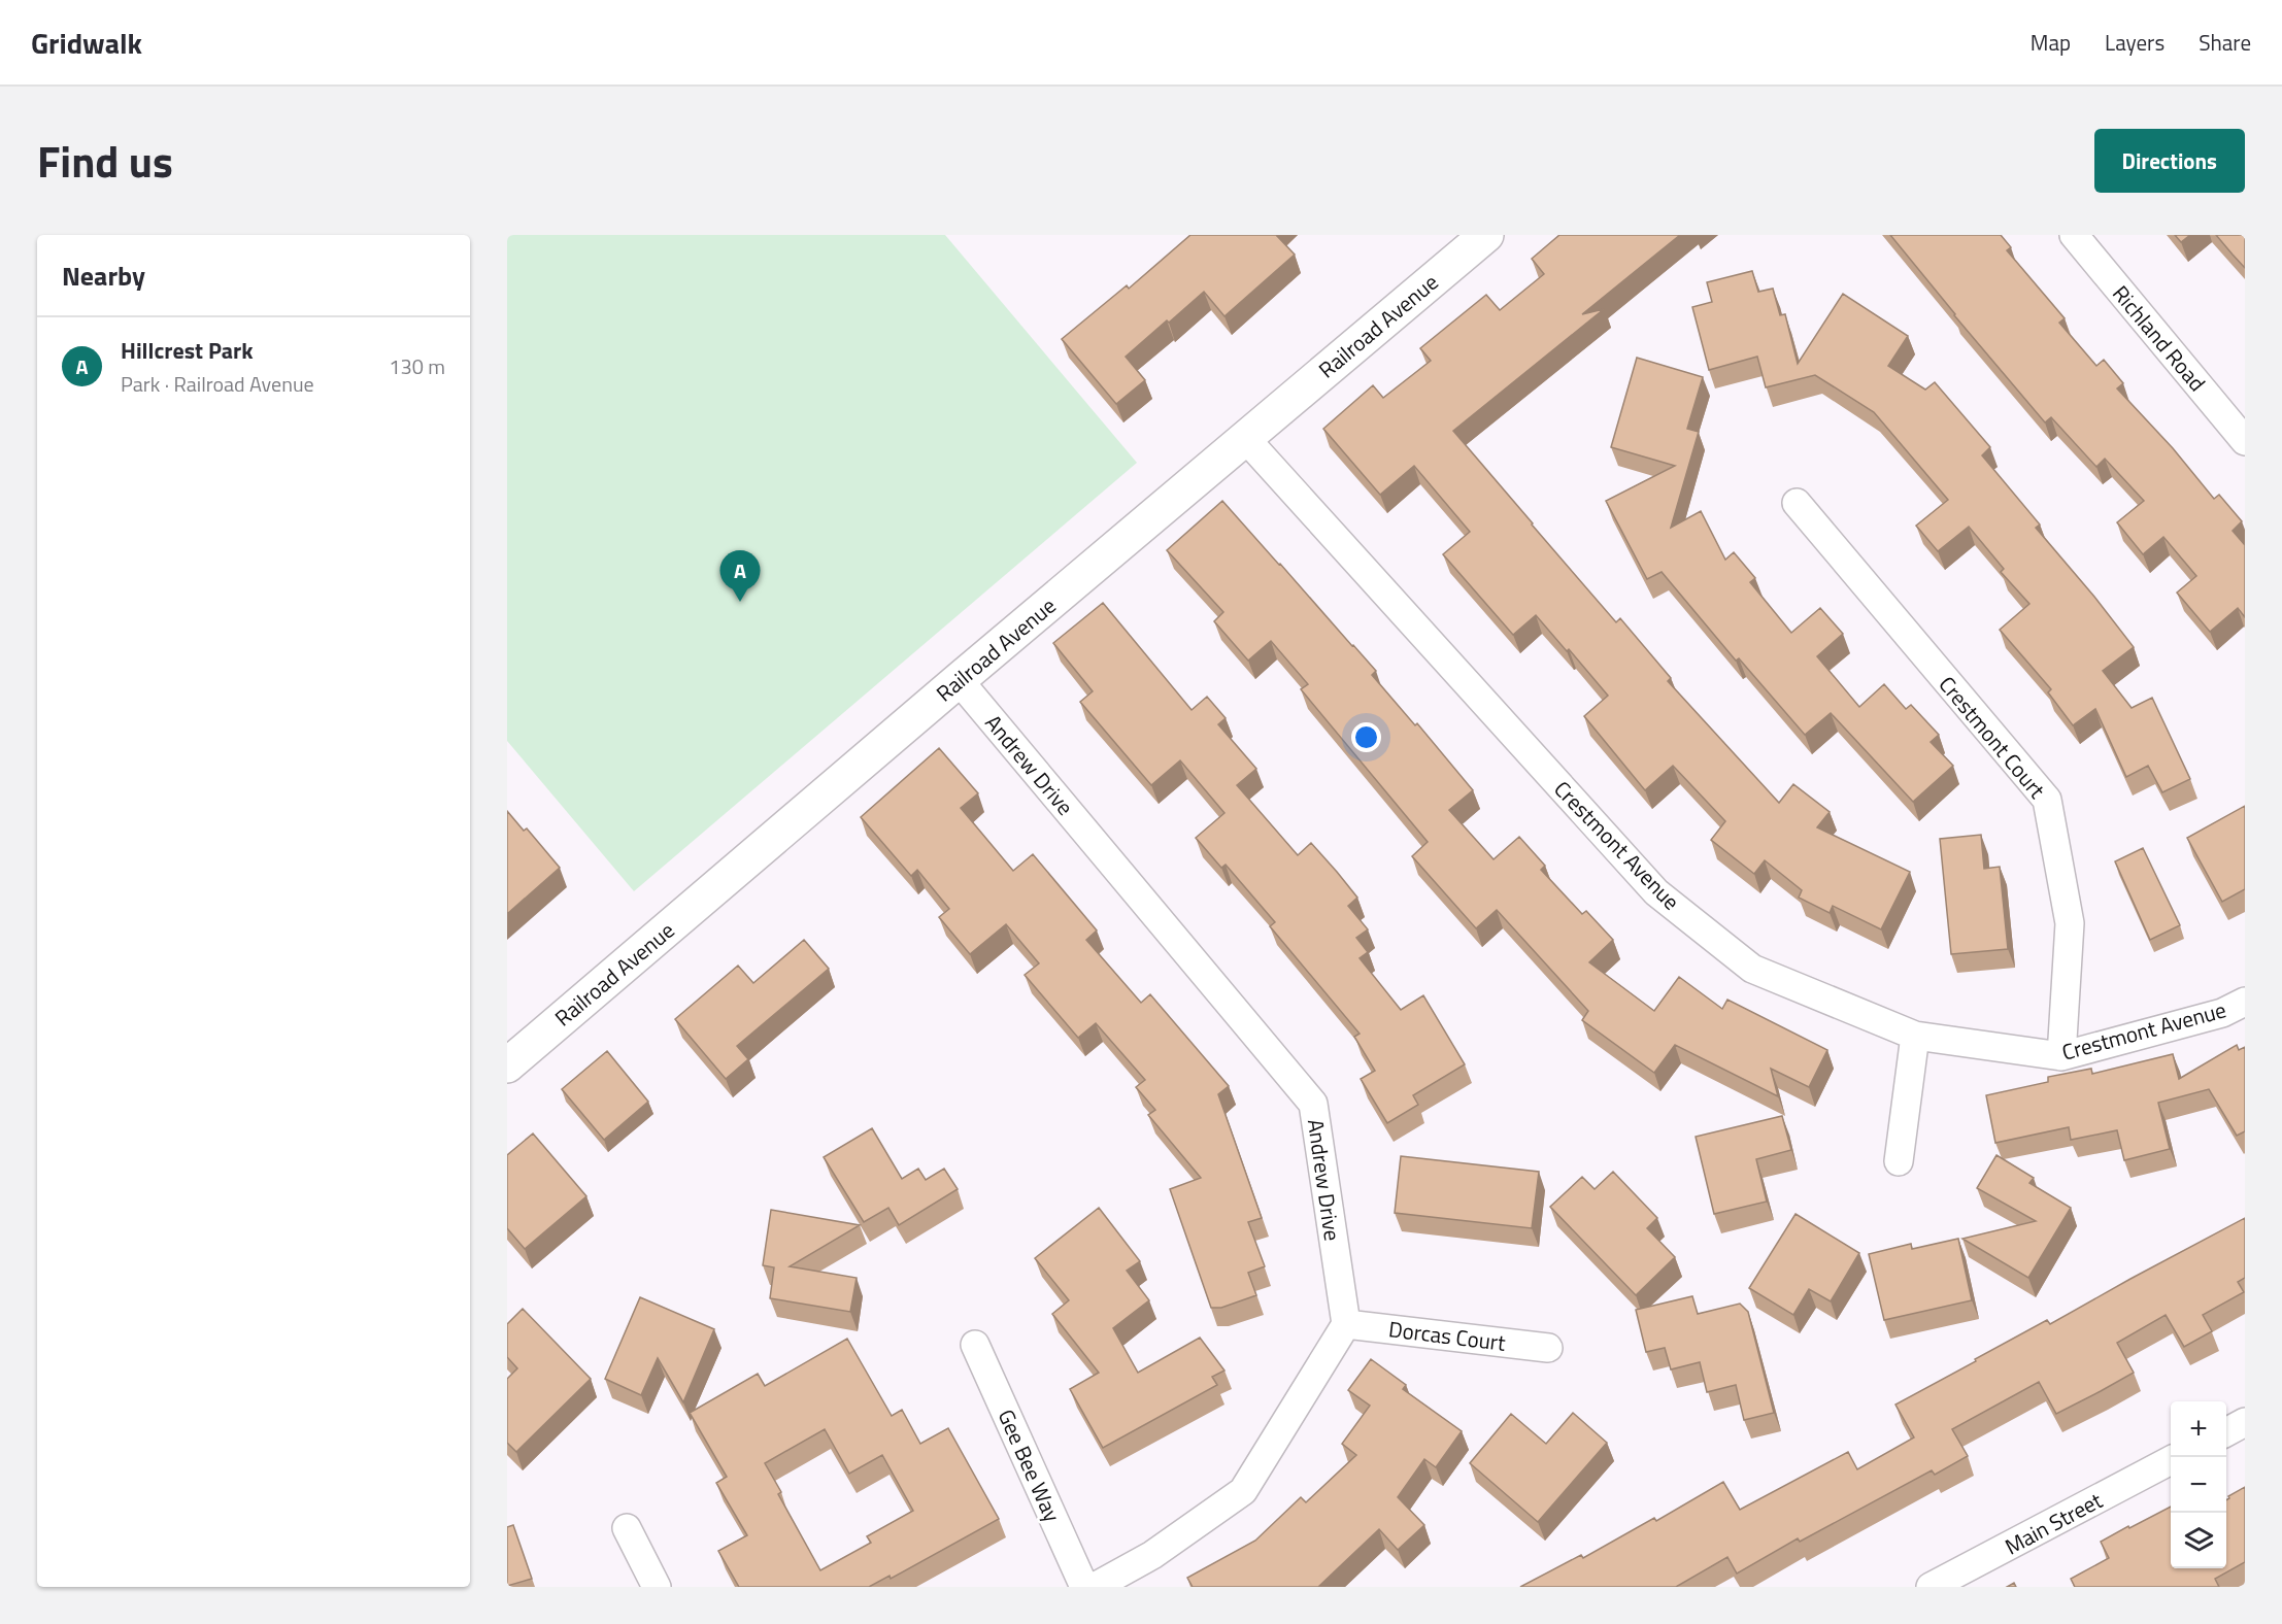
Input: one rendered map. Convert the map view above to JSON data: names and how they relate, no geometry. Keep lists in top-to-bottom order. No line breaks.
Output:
{"streets":{"street":["Railroad Avenue","Richland Road","Crestmont Court","Andrew Drive","Crestmont Avenue","Dorcas Court","Gee Bee Way","Main Street"]},"crossings":[["Railroad Avenue","Andrew Drive"],["Railroad Avenue","Crestmont Avenue"],["Crestmont Court","Crestmont Avenue"],["Andrew Drive","Dorcas Court"]],"page":{"header":"Gridwalk","nav":["Map","Layers","Share"],"title":"Find us","buttons":"Directions","heading":"Nearby","list":[{"mark":"A","name":"Hillcrest Park","note":"Park · Railroad Avenue","value":"130 m"}],"pins":"A","map_buttons":["+","−"]}}
